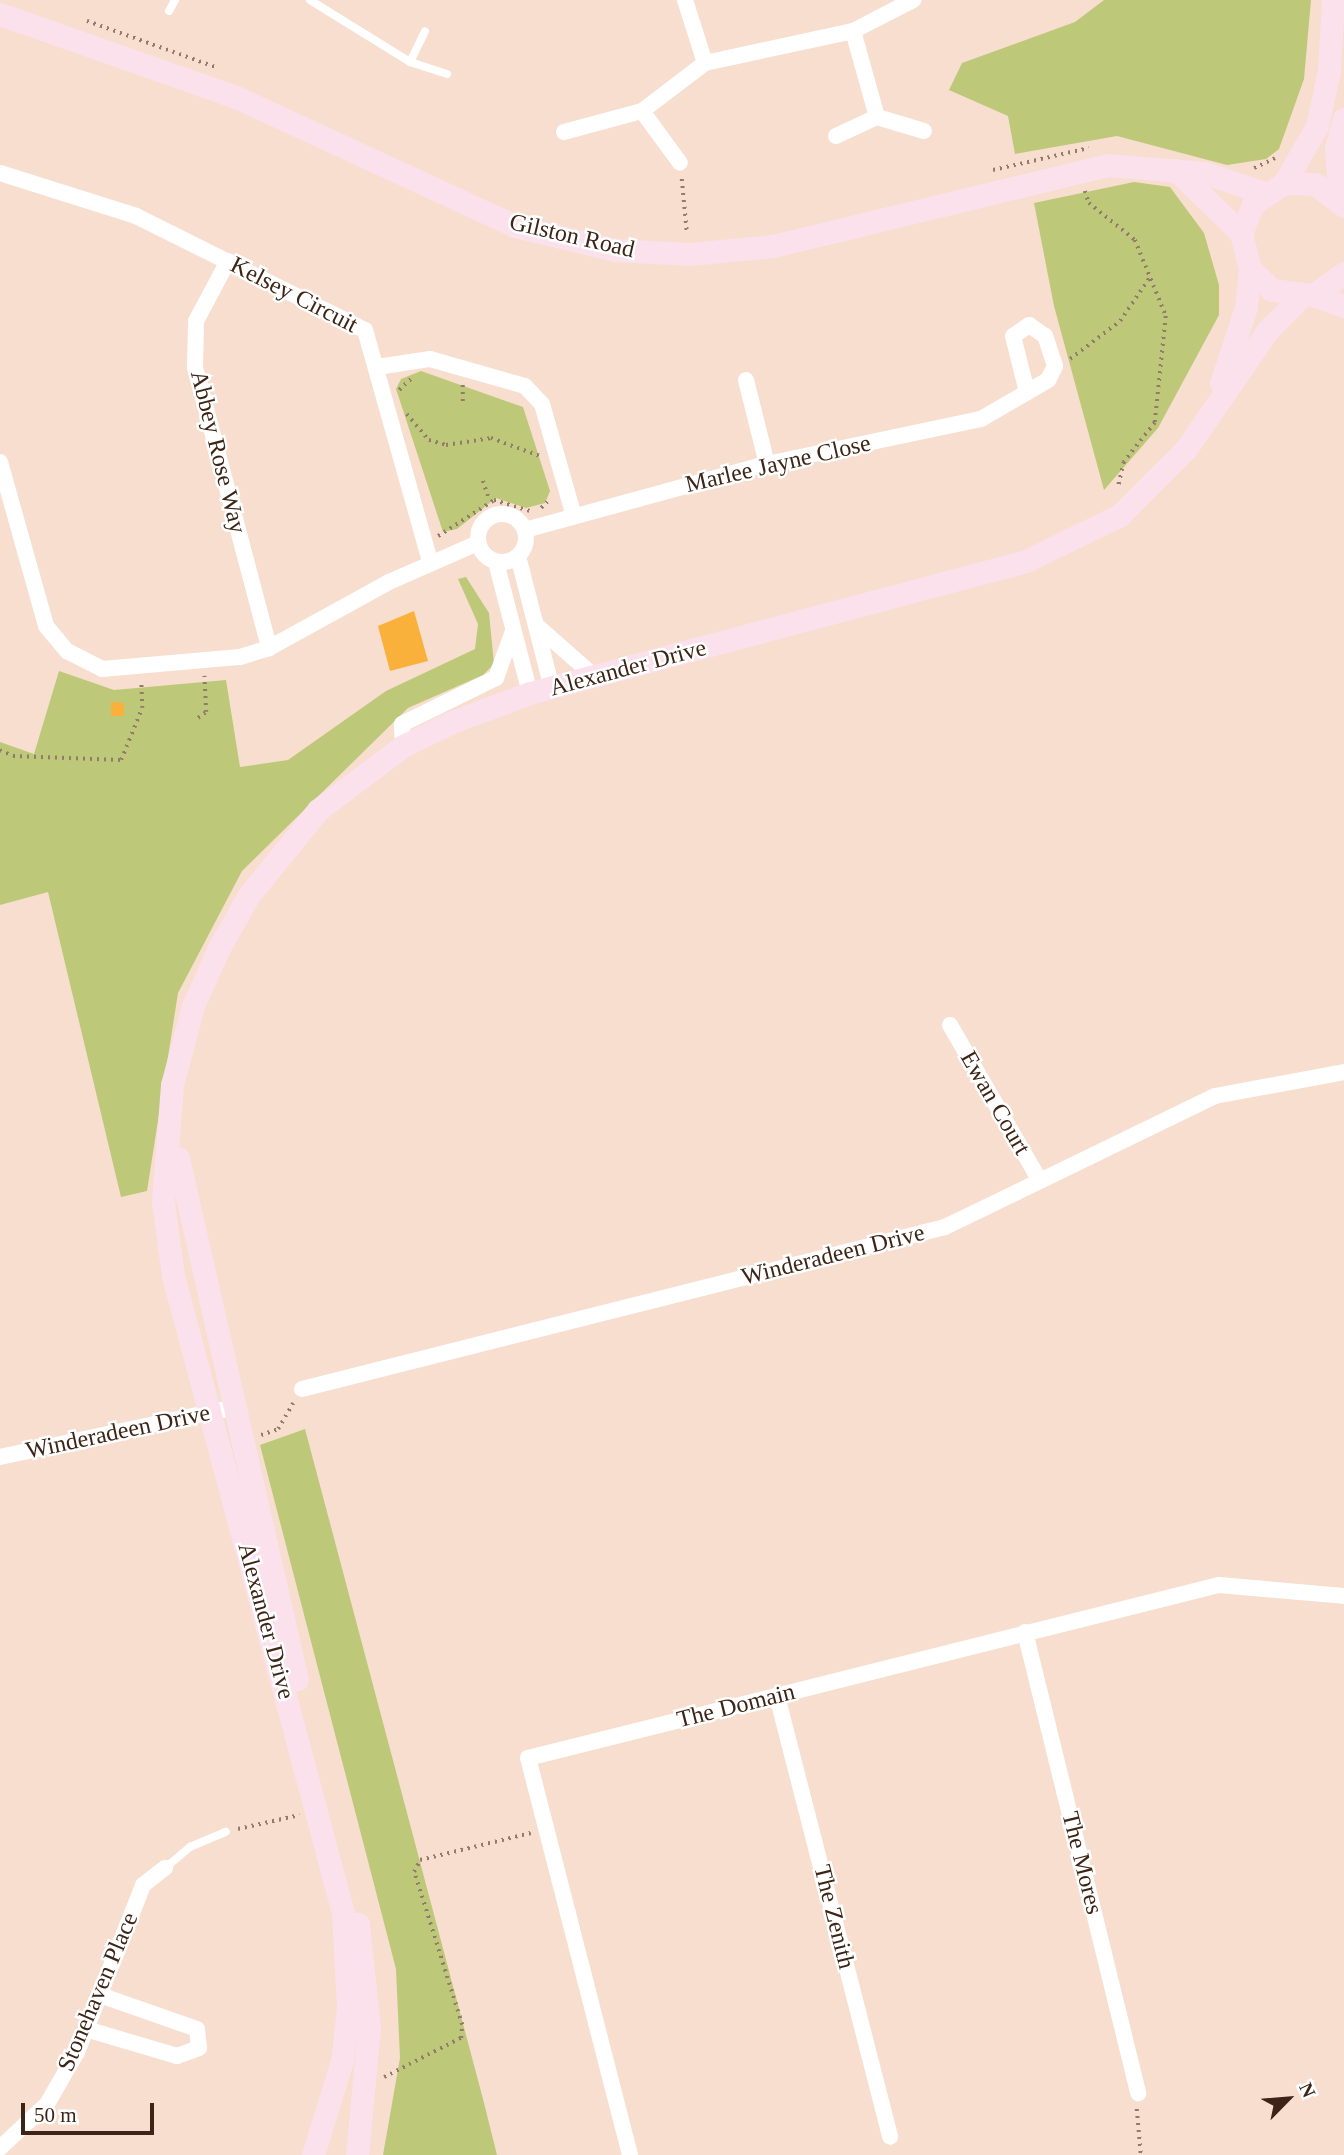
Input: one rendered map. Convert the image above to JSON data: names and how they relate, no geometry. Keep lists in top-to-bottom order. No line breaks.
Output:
{"streets":{"main road":["Gilston Road","Alexander Drive"],"street":["Kelsey Circuit","Abbey Rose Way","Marlee Jayne Close","Ewan Court","Winderadeen Drive","The Domain","The Mores","The Zenith","Stonehaven Place"]},"crossings":[["Kelsey Circuit","Abbey Rose Way"],["Alexander Drive","Winderadeen Drive"],["Ewan Court","Winderadeen Drive"],["The Domain","The Mores"],["The Domain","The Zenith"]],"scale_bar":"50 m","north":"top right"}
